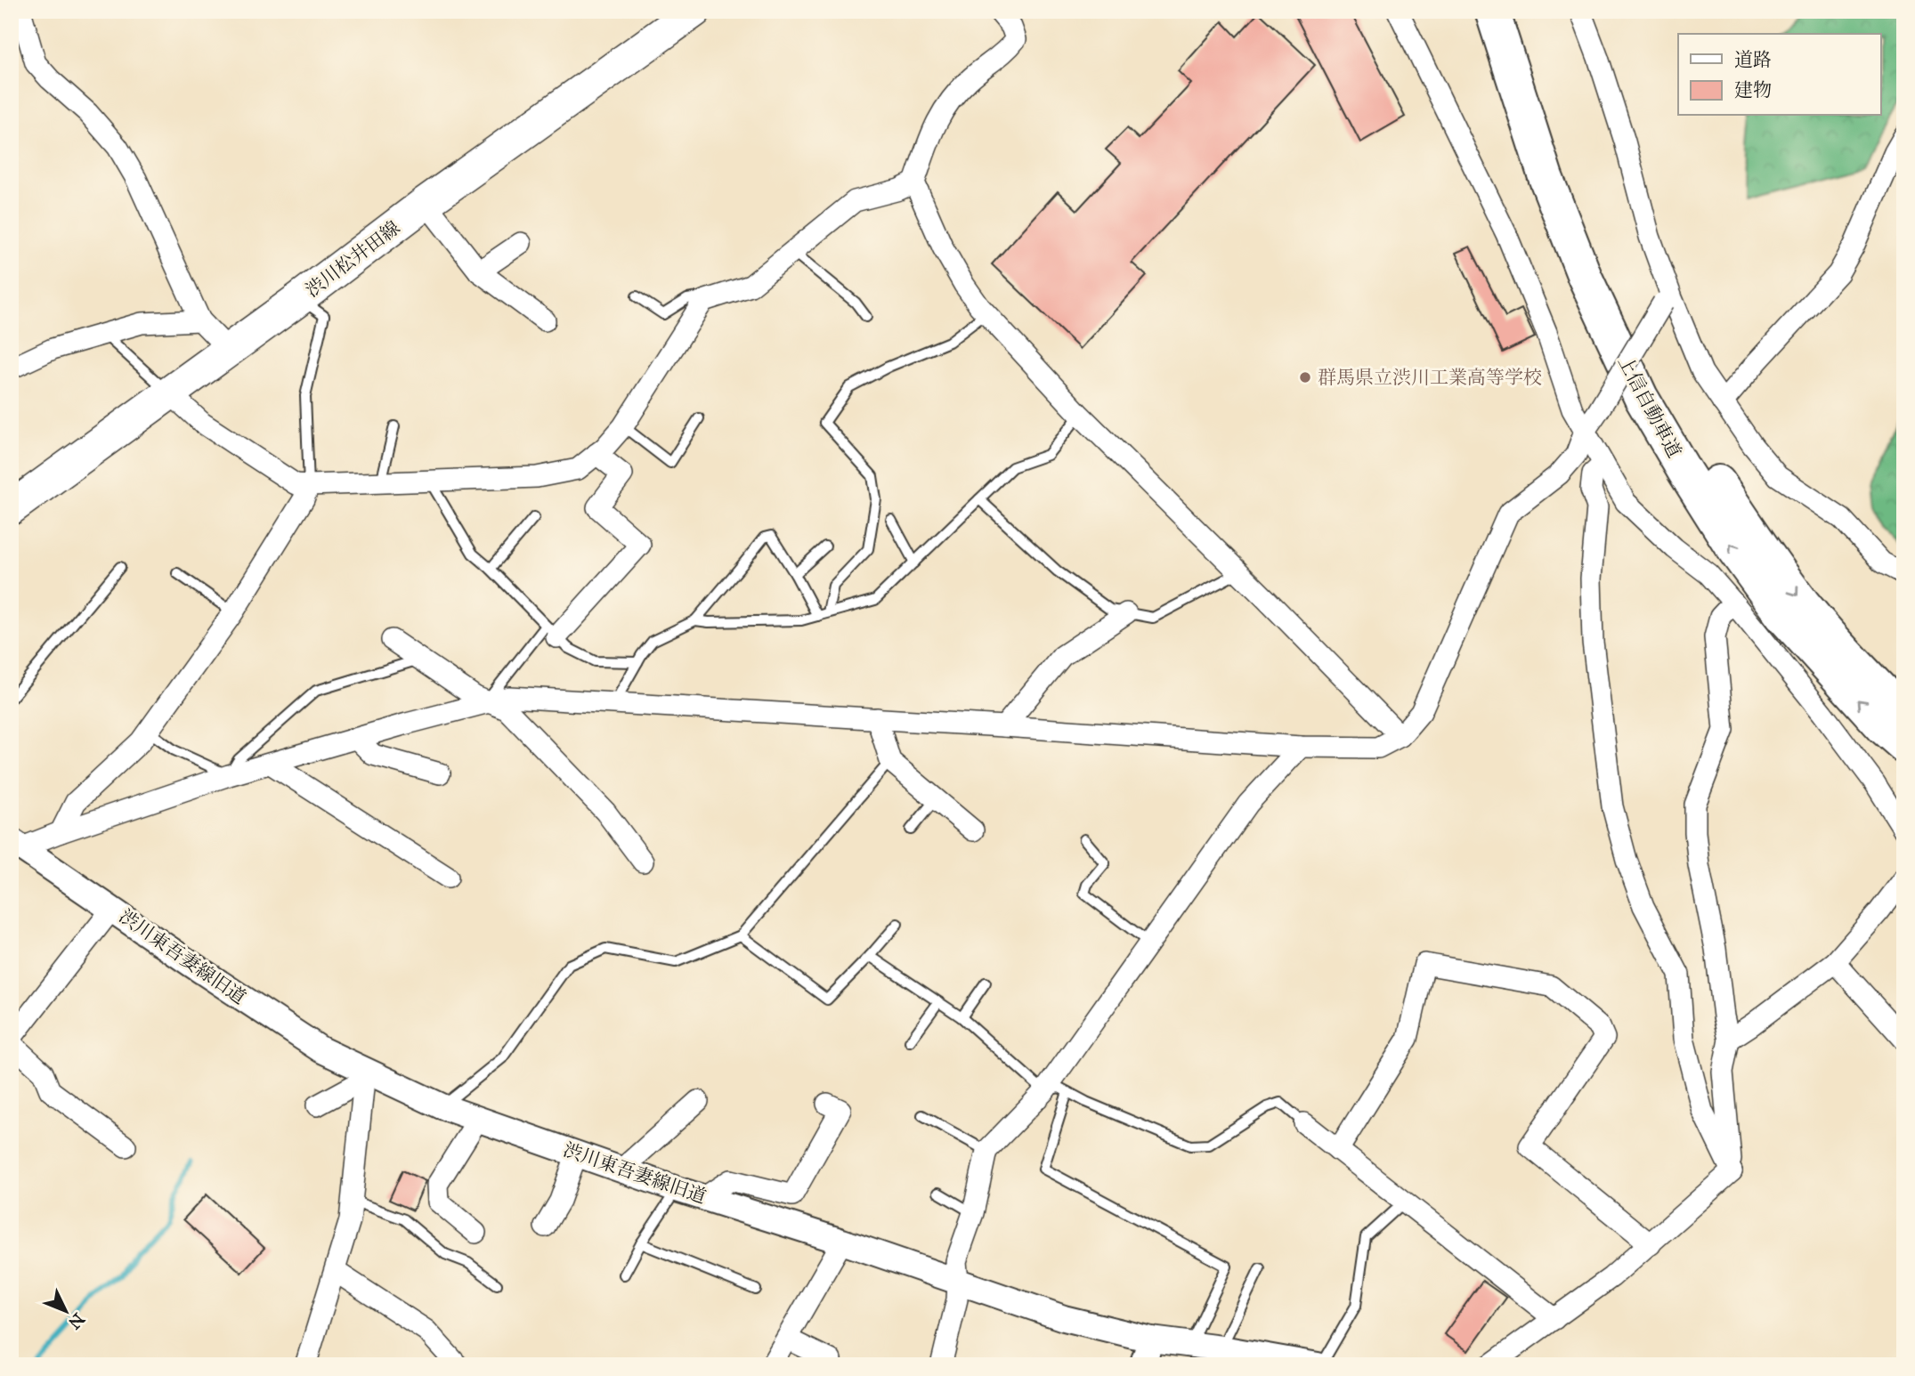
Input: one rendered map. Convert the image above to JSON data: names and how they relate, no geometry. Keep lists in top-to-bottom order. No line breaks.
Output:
{"streets":{"highway":["上信自動車道"],"main road":["渋川松井田線"],"street":["渋川東吾妻線旧道"]},"places":["群馬県立渋川工業高等学校"],"legend":["道路","建物"],"north":"bottom right"}
